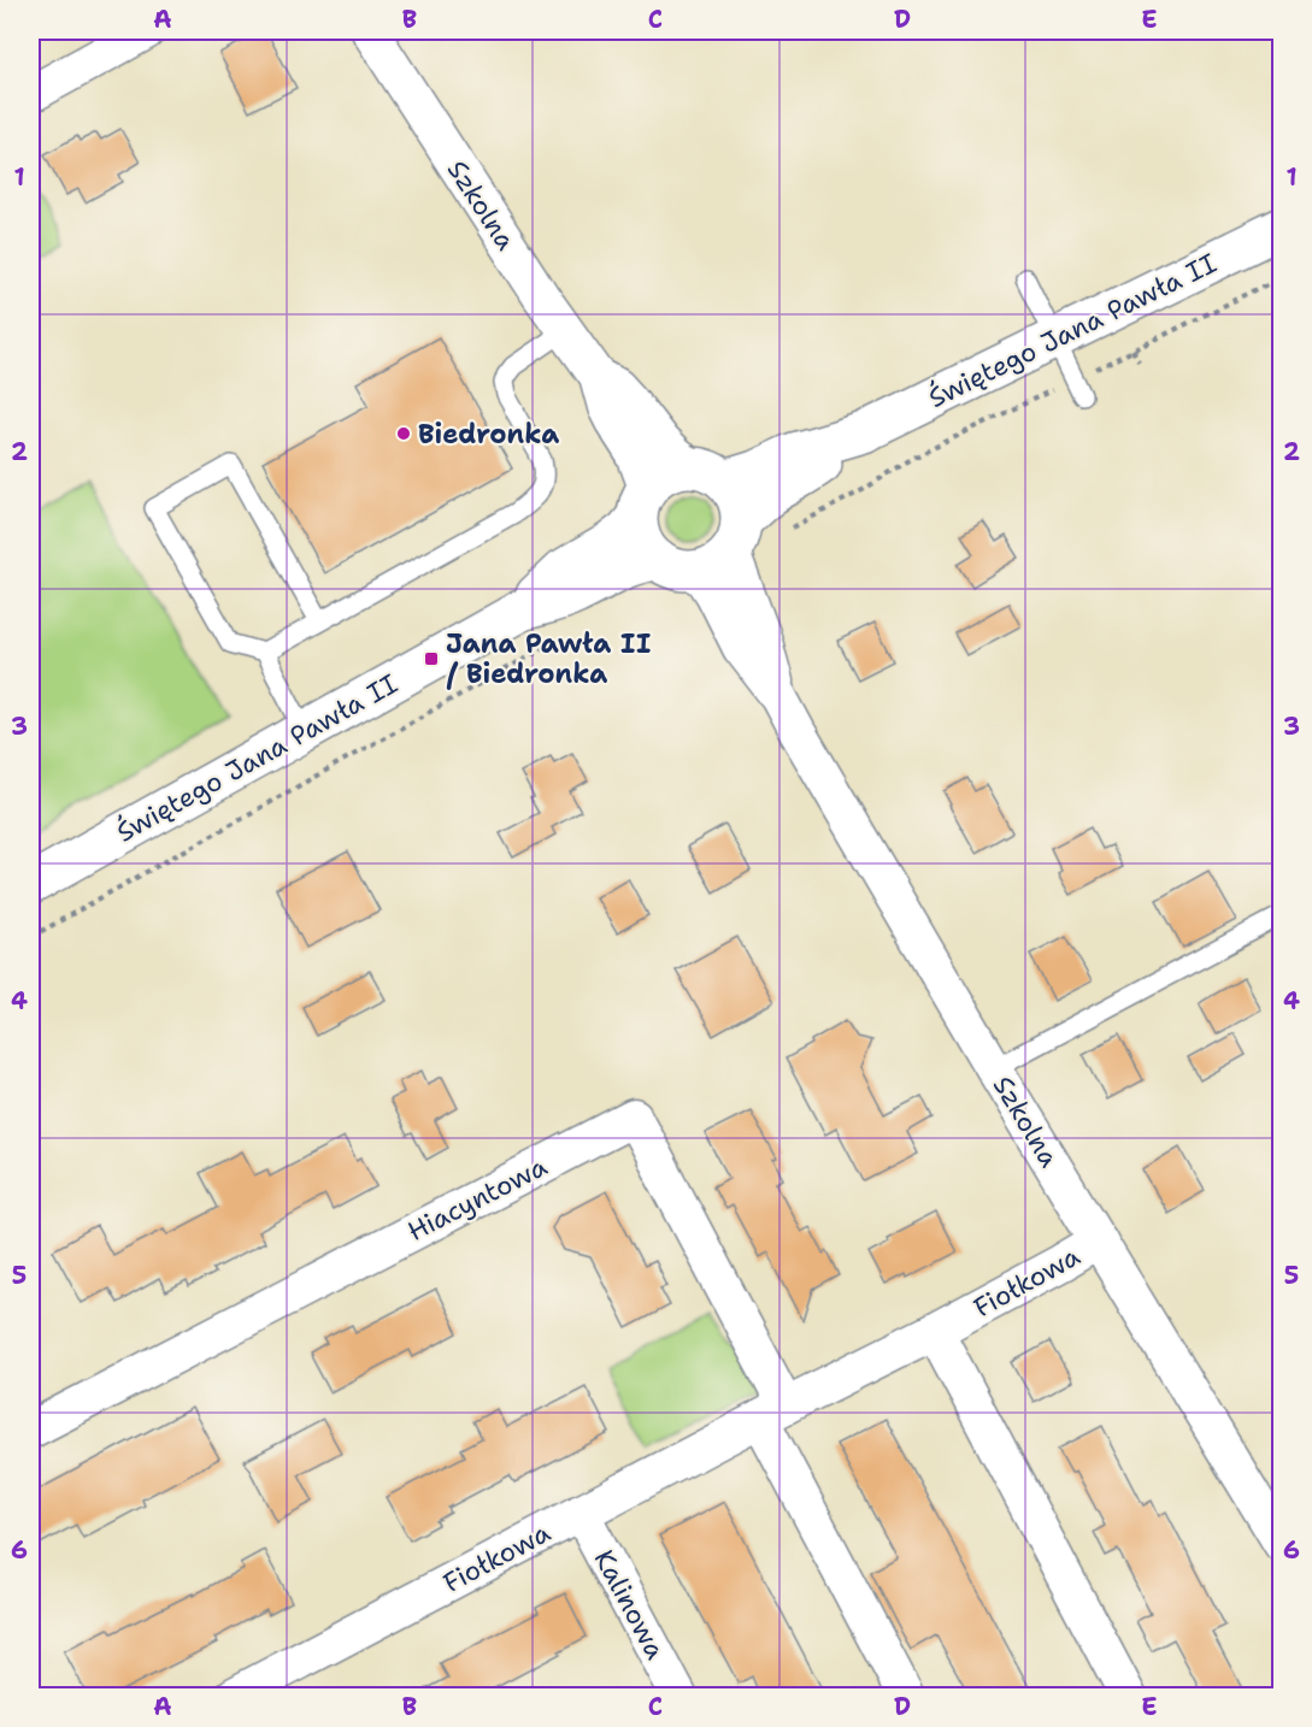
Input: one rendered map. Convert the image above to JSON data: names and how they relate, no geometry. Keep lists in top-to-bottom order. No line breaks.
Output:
{"streets":{"street":["Szkolna","Świętego Jana Pawła II","Hiacyntowa","Fiołkowa","Kalinowa"]},"crossings":[["Szkolna","Świętego Jana Pawła II"],["Szkolna","Fiołkowa"],["Hiacyntowa","Fiołkowa"],["Fiołkowa","Kalinowa"]],"places":{"other":["Biedronka"],"transit":["Jana Pawła II / Biedronka"]},"grid":{"columns":["A","B","C","D","E"],"rows":["1","2","3","4","5","6"]}}
